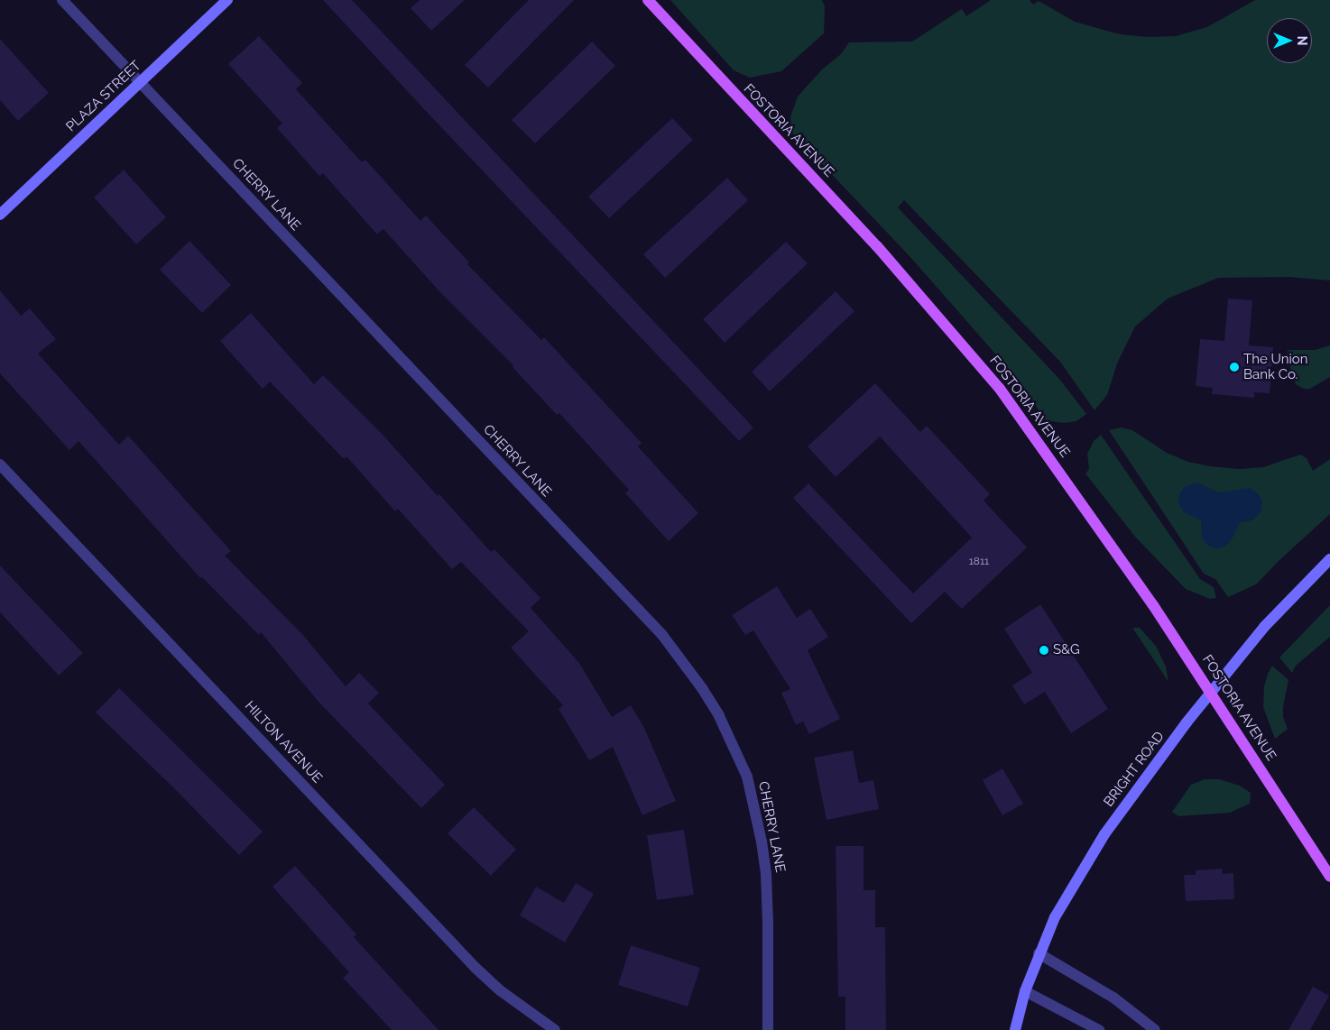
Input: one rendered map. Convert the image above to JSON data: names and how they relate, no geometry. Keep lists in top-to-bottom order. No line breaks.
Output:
{"streets":{"main road":["PLAZA STREET","FOSTORIA AVENUE","BRIGHT ROAD"],"street":["CHERRY LANE","HILTON AVENUE"]},"crossings":[["PLAZA STREET","CHERRY LANE"],["FOSTORIA AVENUE","BRIGHT ROAD"]],"places":["The Union Bank Co.","S&G"],"house_numbers":["1811"],"north":"right"}
